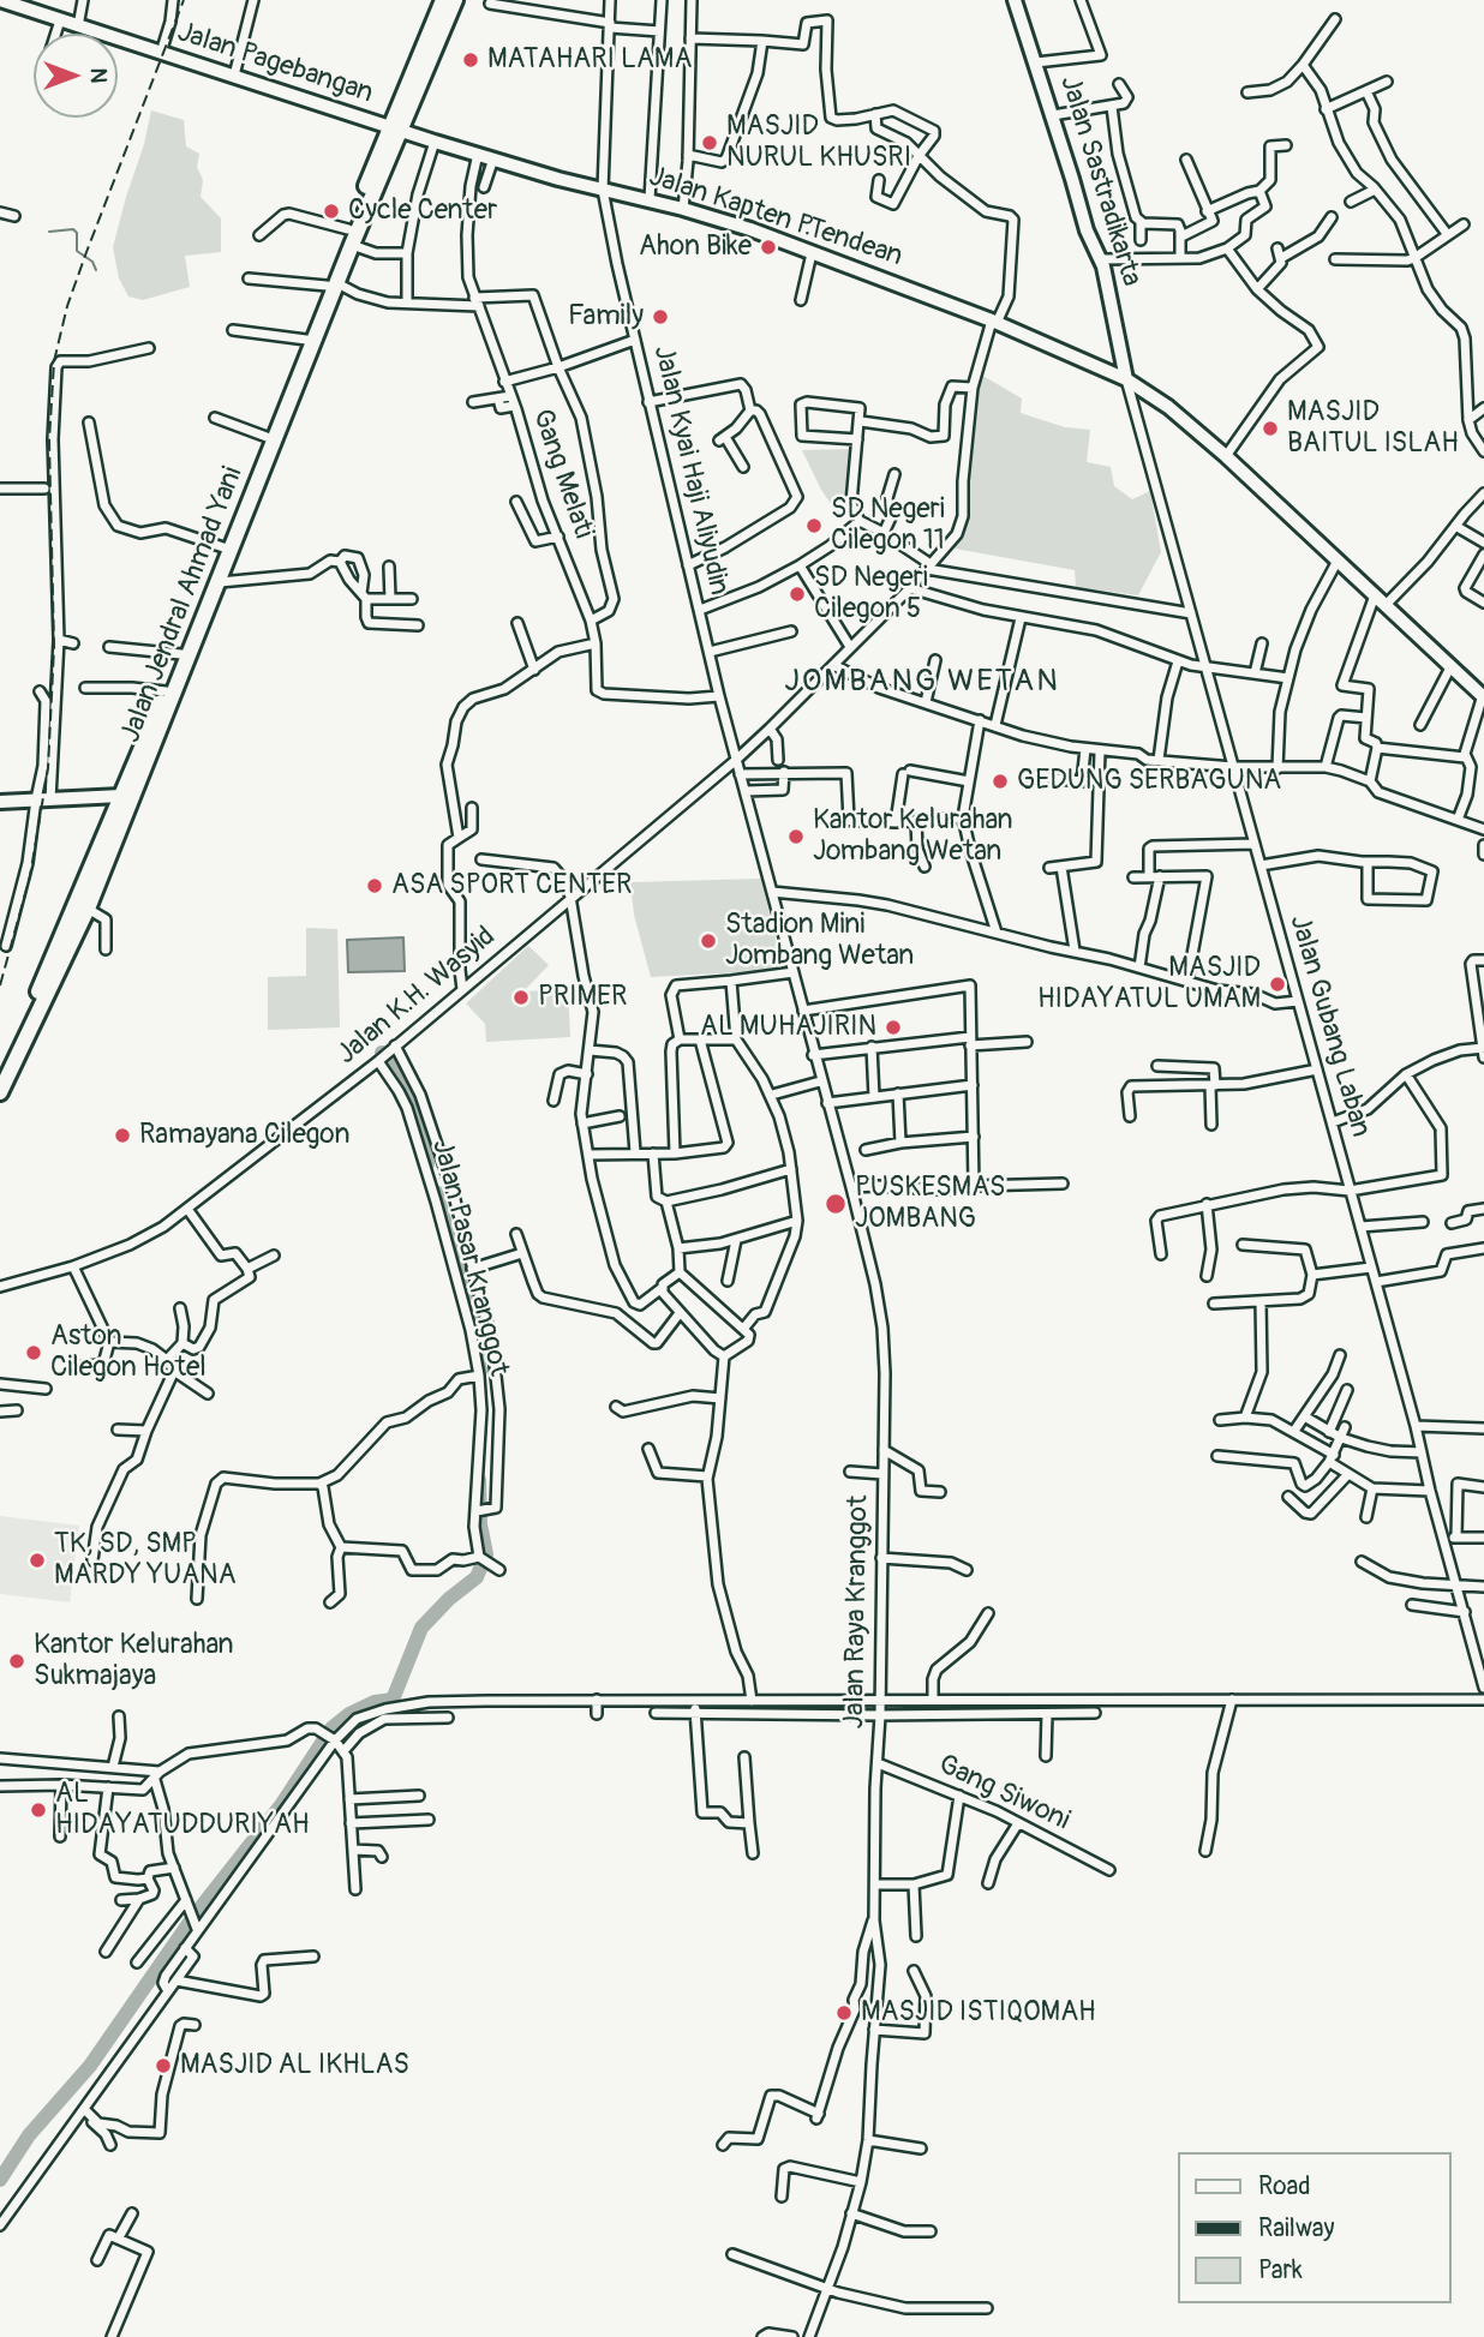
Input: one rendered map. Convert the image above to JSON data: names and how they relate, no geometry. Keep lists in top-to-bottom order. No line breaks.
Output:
{"streets":{"highway":["Jalan Jendral Ahmad Yani"],"street":["Jalan Pagebangan","Jalan Sastradikarta","Jalan Kapten P.Tendean","Jalan Kyai Haji Aliyudin","Gang Melati","Jalan K.H. Wasyid","Jalan Gubang Laban","Jalan Pasar Kranggot","Jalan Raya Kranggot","Gang Siwoni"]},"crossings":[["Jalan Pagebangan","Jalan Kapten P.Tendean"],["Jalan Pagebangan","Jalan Jendral Ahmad Yani"],["Jalan Sastradikarta","Jalan Kapten P.Tendean"],["Jalan Sastradikarta","Jalan Gubang Laban"],["Jalan Kapten P.Tendean","Jalan Kyai Haji Aliyudin"],["Jalan Kapten P.Tendean","Gang Melati"],["Jalan Kapten P.Tendean","Jalan Jendral Ahmad Yani"],["Jalan Kapten P.Tendean","Jalan K.H. Wasyid"],["Jalan Kapten P.Tendean","Jalan Gubang Laban"],["Jalan Kyai Haji Aliyudin","Gang Melati"],["Jalan Kyai Haji Aliyudin","Jalan K.H. Wasyid"],["Jalan Kyai Haji Aliyudin","Jalan Raya Kranggot"],["Jalan K.H. Wasyid","Jalan Pasar Kranggot"],["Jalan Raya Kranggot","Gang Siwoni"]],"districts":["JOMBANG WETAN"],"places":["MATAHARI LAMA","MASJID NURUL KHUSRI","Cycle Center","Ahon Bike","Family","MASJID BAITUL ISLAH","SD Negeri Cilegon 11","SD Negeri Cilegon 5","GEDUNG SERBAGUNA","Kantor Kelurahan Jombang Wetan","ASA SPORT CENTER","Stadion Mini Jombang Wetan","MASJID HIDAYATUL UMAM","PRIMER","AL MUHAJIRIN","Ramayana Cilegon","PUSKESMAS JOMBANG","Aston Cilegon Hotel","TK, SD, SMP MARDY YUANA","Kantor Kelurahan Sukmajaya","AL HIDAYATUDDURIYAH","MASJID ISTIQOMAH","MASJID AL IKHLAS"],"legend":["Road","Railway","Park"],"north":"right"}
